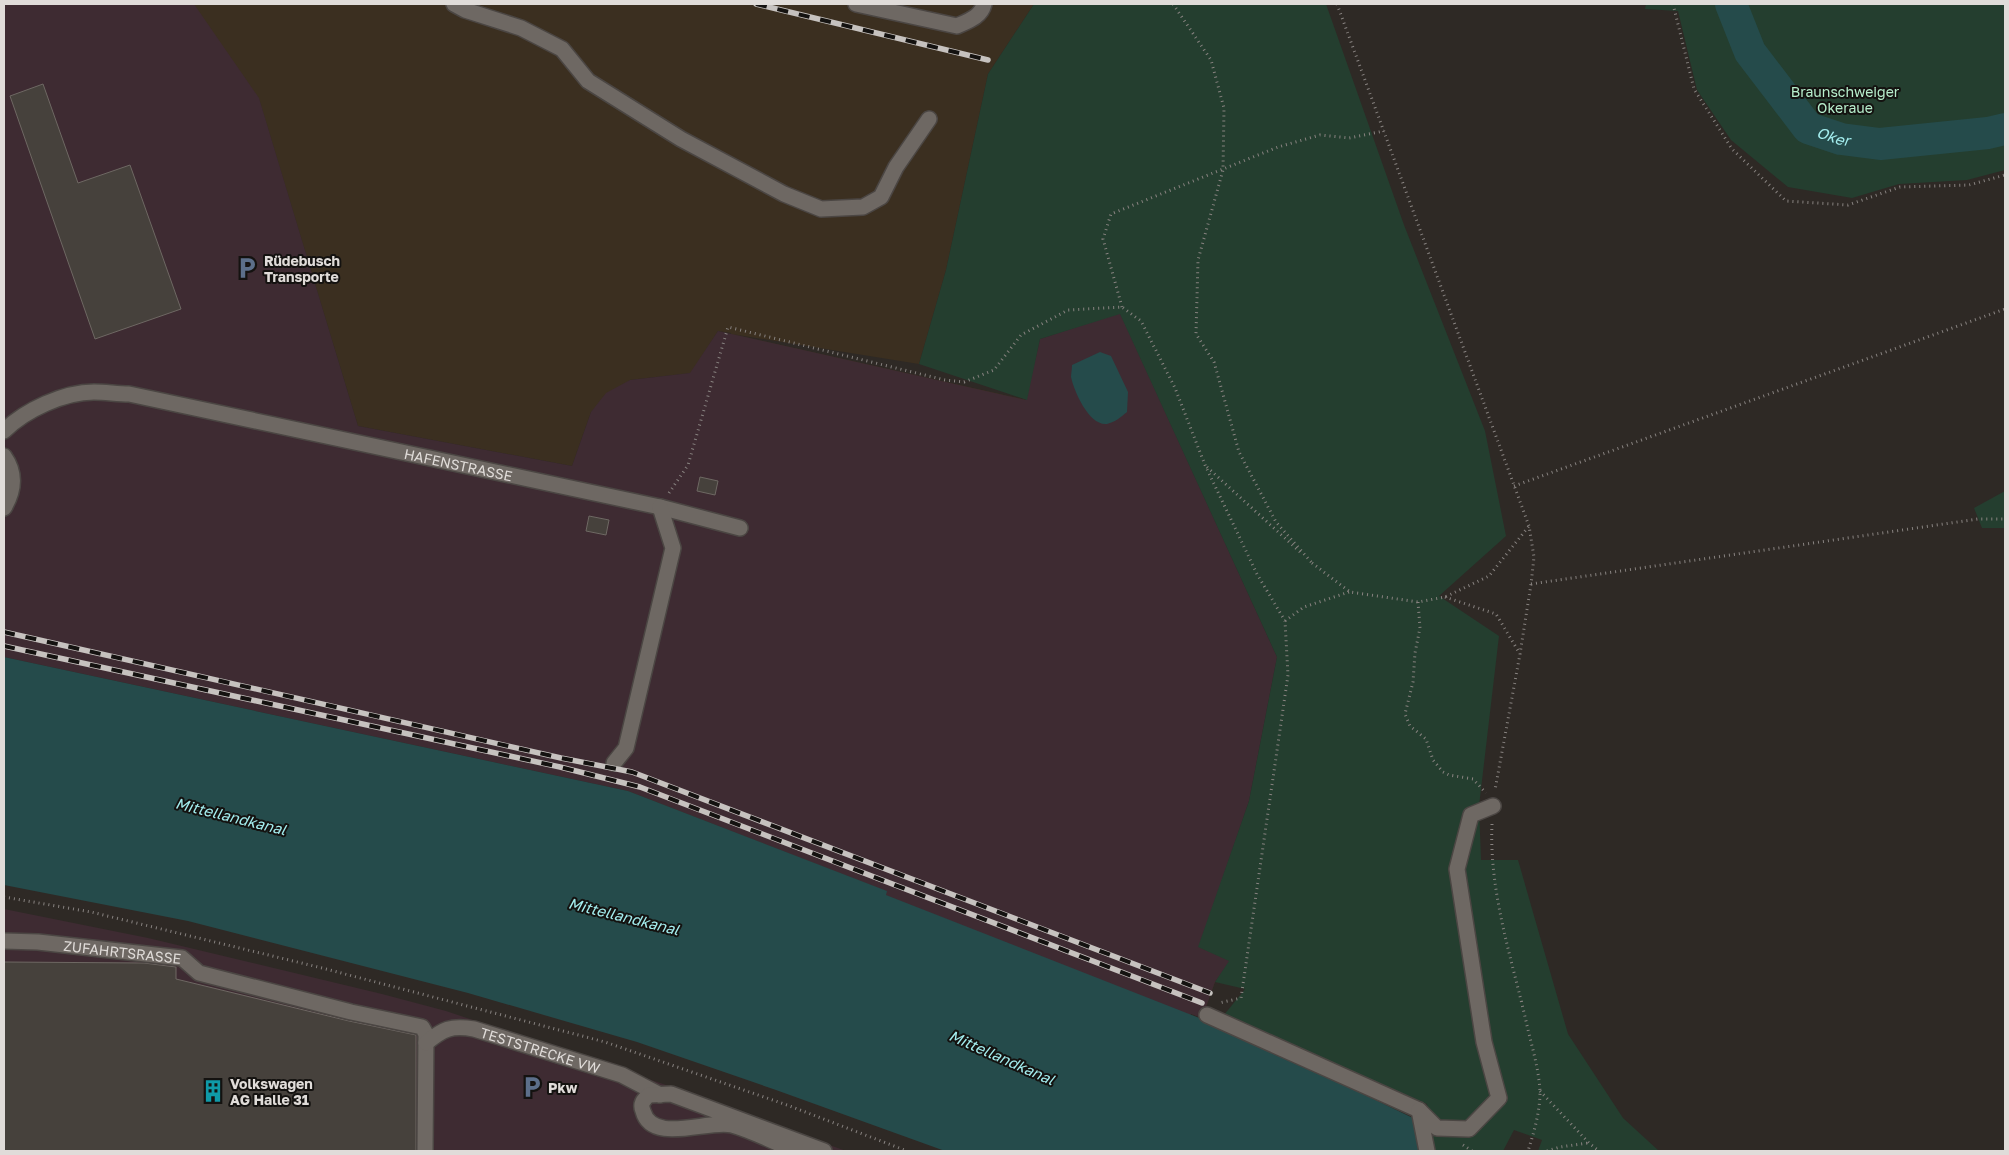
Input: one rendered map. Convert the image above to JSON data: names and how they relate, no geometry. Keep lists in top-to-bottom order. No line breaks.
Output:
{"streets":{"street":["HAFENSTRASSE","ZUFAHRTSRASSE","TESTSTRECKE VW"]},"crossings":[["ZUFAHRTSRASSE","TESTSTRECKE VW"]],"water":["Oker","Mittellandkanal"],"parks":["Braunschweiger Okeraue"],"places":{"parking":["Rüdebusch Transporte","Pkw"],"building":["Volkswagen AG Halle 31"]}}
